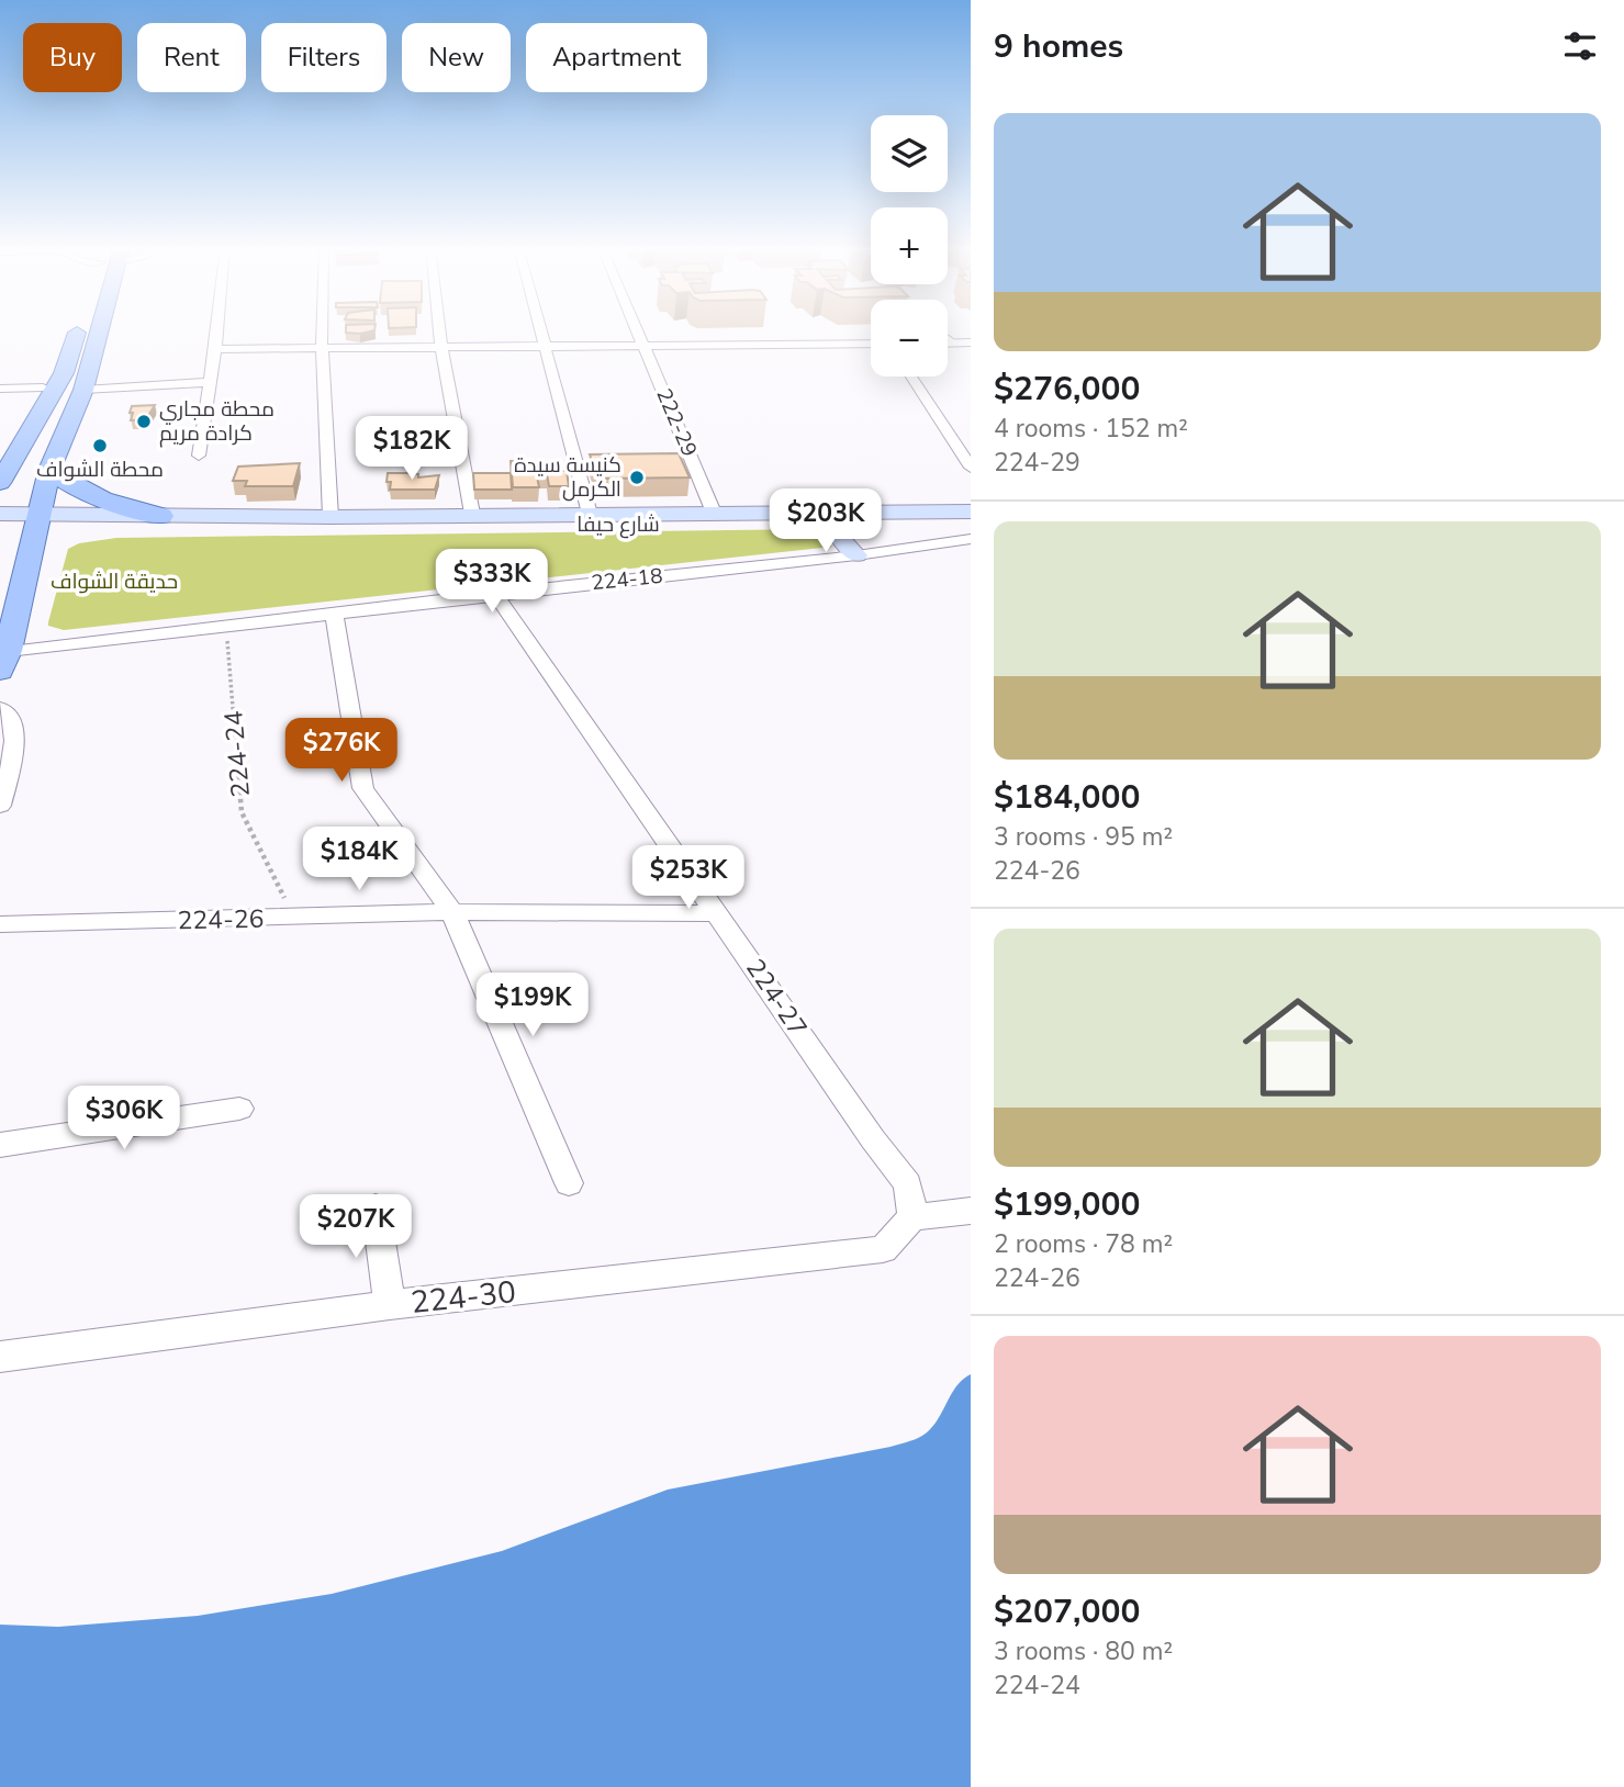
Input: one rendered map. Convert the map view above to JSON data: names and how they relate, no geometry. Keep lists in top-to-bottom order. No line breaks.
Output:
{"streets":{"main road":["شارع حيفا"],"street":["222-29","224-18","224-26","224-27","224-30"],"path":["224-24"]},"crossings":[["222-29","شارع حيفا"],["224-18","224-24"],["224-18","224-27"],["224-24","224-26"],["224-26","224-27"],["224-27","224-30"]],"parks":["حديقة الشواف"],"places":["محطة مجاري كرادة مريم","محطة الشواف","كنيسة سيدة الكرمل"],"page":{"heading":"9 homes","chip":["Buy","Rent","Filters","New","Apartment"],"list":[{"name":"$276,000","note":"4 rooms · 152 m² · 224-29"},{"name":"$184,000","note":"3 rooms · 95 m² · 224-26"},{"name":"$199,000","note":"2 rooms · 78 m² · 224-26"},{"name":"$207,000","note":"3 rooms · 80 m² · 224-24"}],"map_buttons":["+","−"],"price":["$182K","$203K","$333K","$276K","$184K","$253K","$199K","$306K","$207K"]}}
